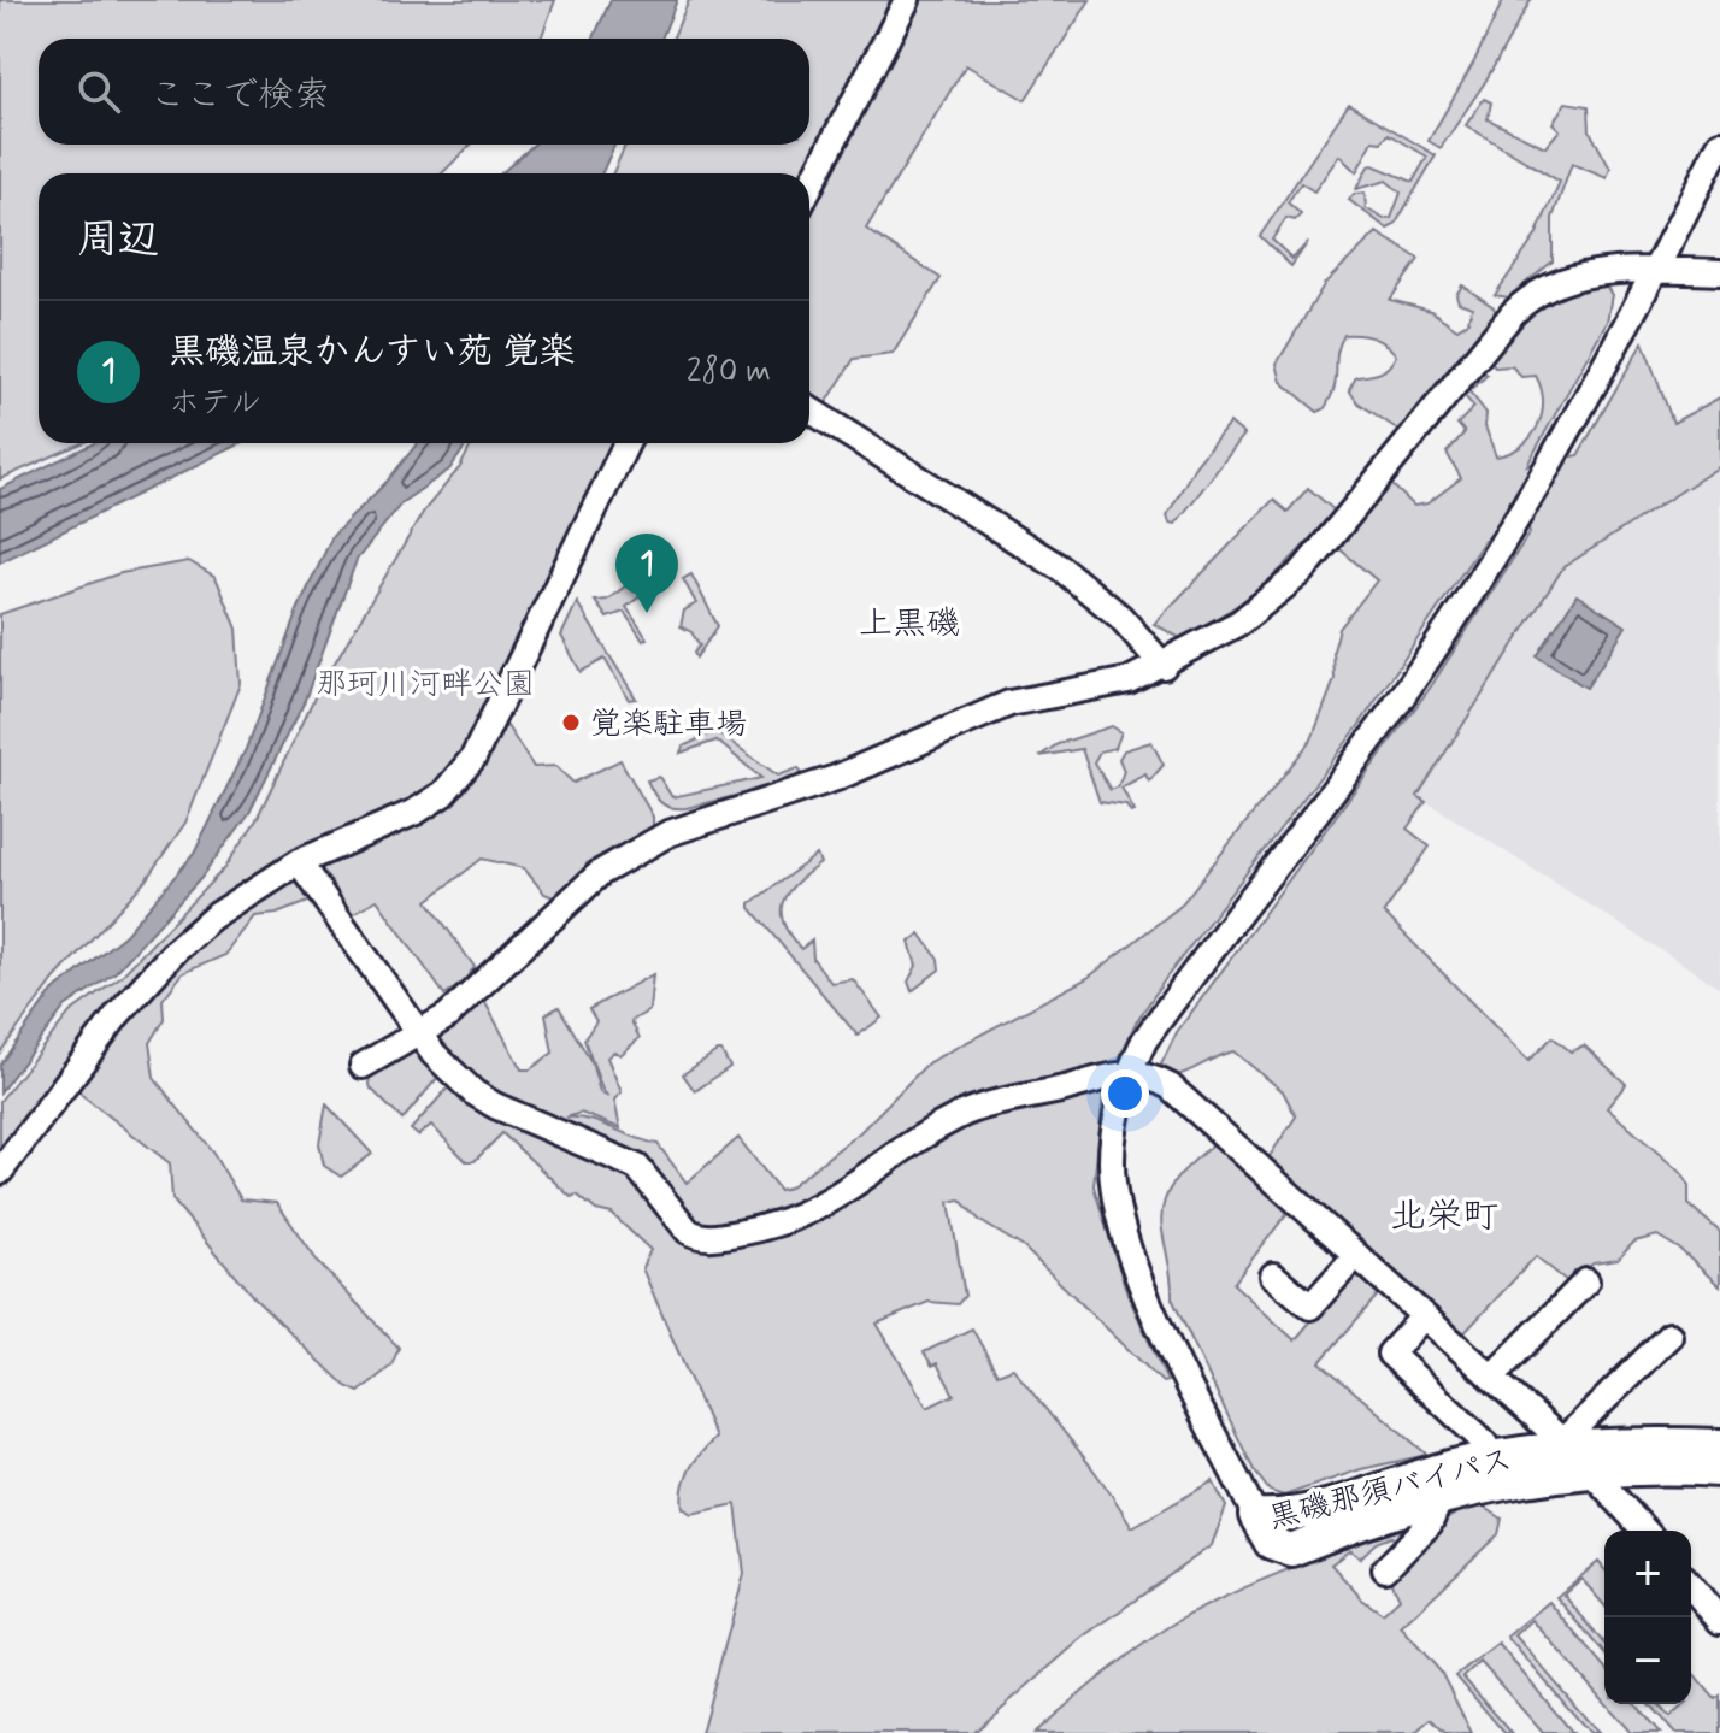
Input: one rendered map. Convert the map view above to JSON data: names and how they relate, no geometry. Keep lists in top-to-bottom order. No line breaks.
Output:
{"streets":{"main road":["黒磯那須バイパス"]},"districts":["上黒磯","北栄町"],"parks":["那珂川河畔公園"],"places":["覚楽駐車場"],"page":{"search":"ここで検索","heading":"周辺","list":[{"mark":"1","name":"黒磯温泉かんすい苑 覚楽","note":"ホテル","value":"280 m"}],"pins":"1","map_buttons":["+","−"]}}
